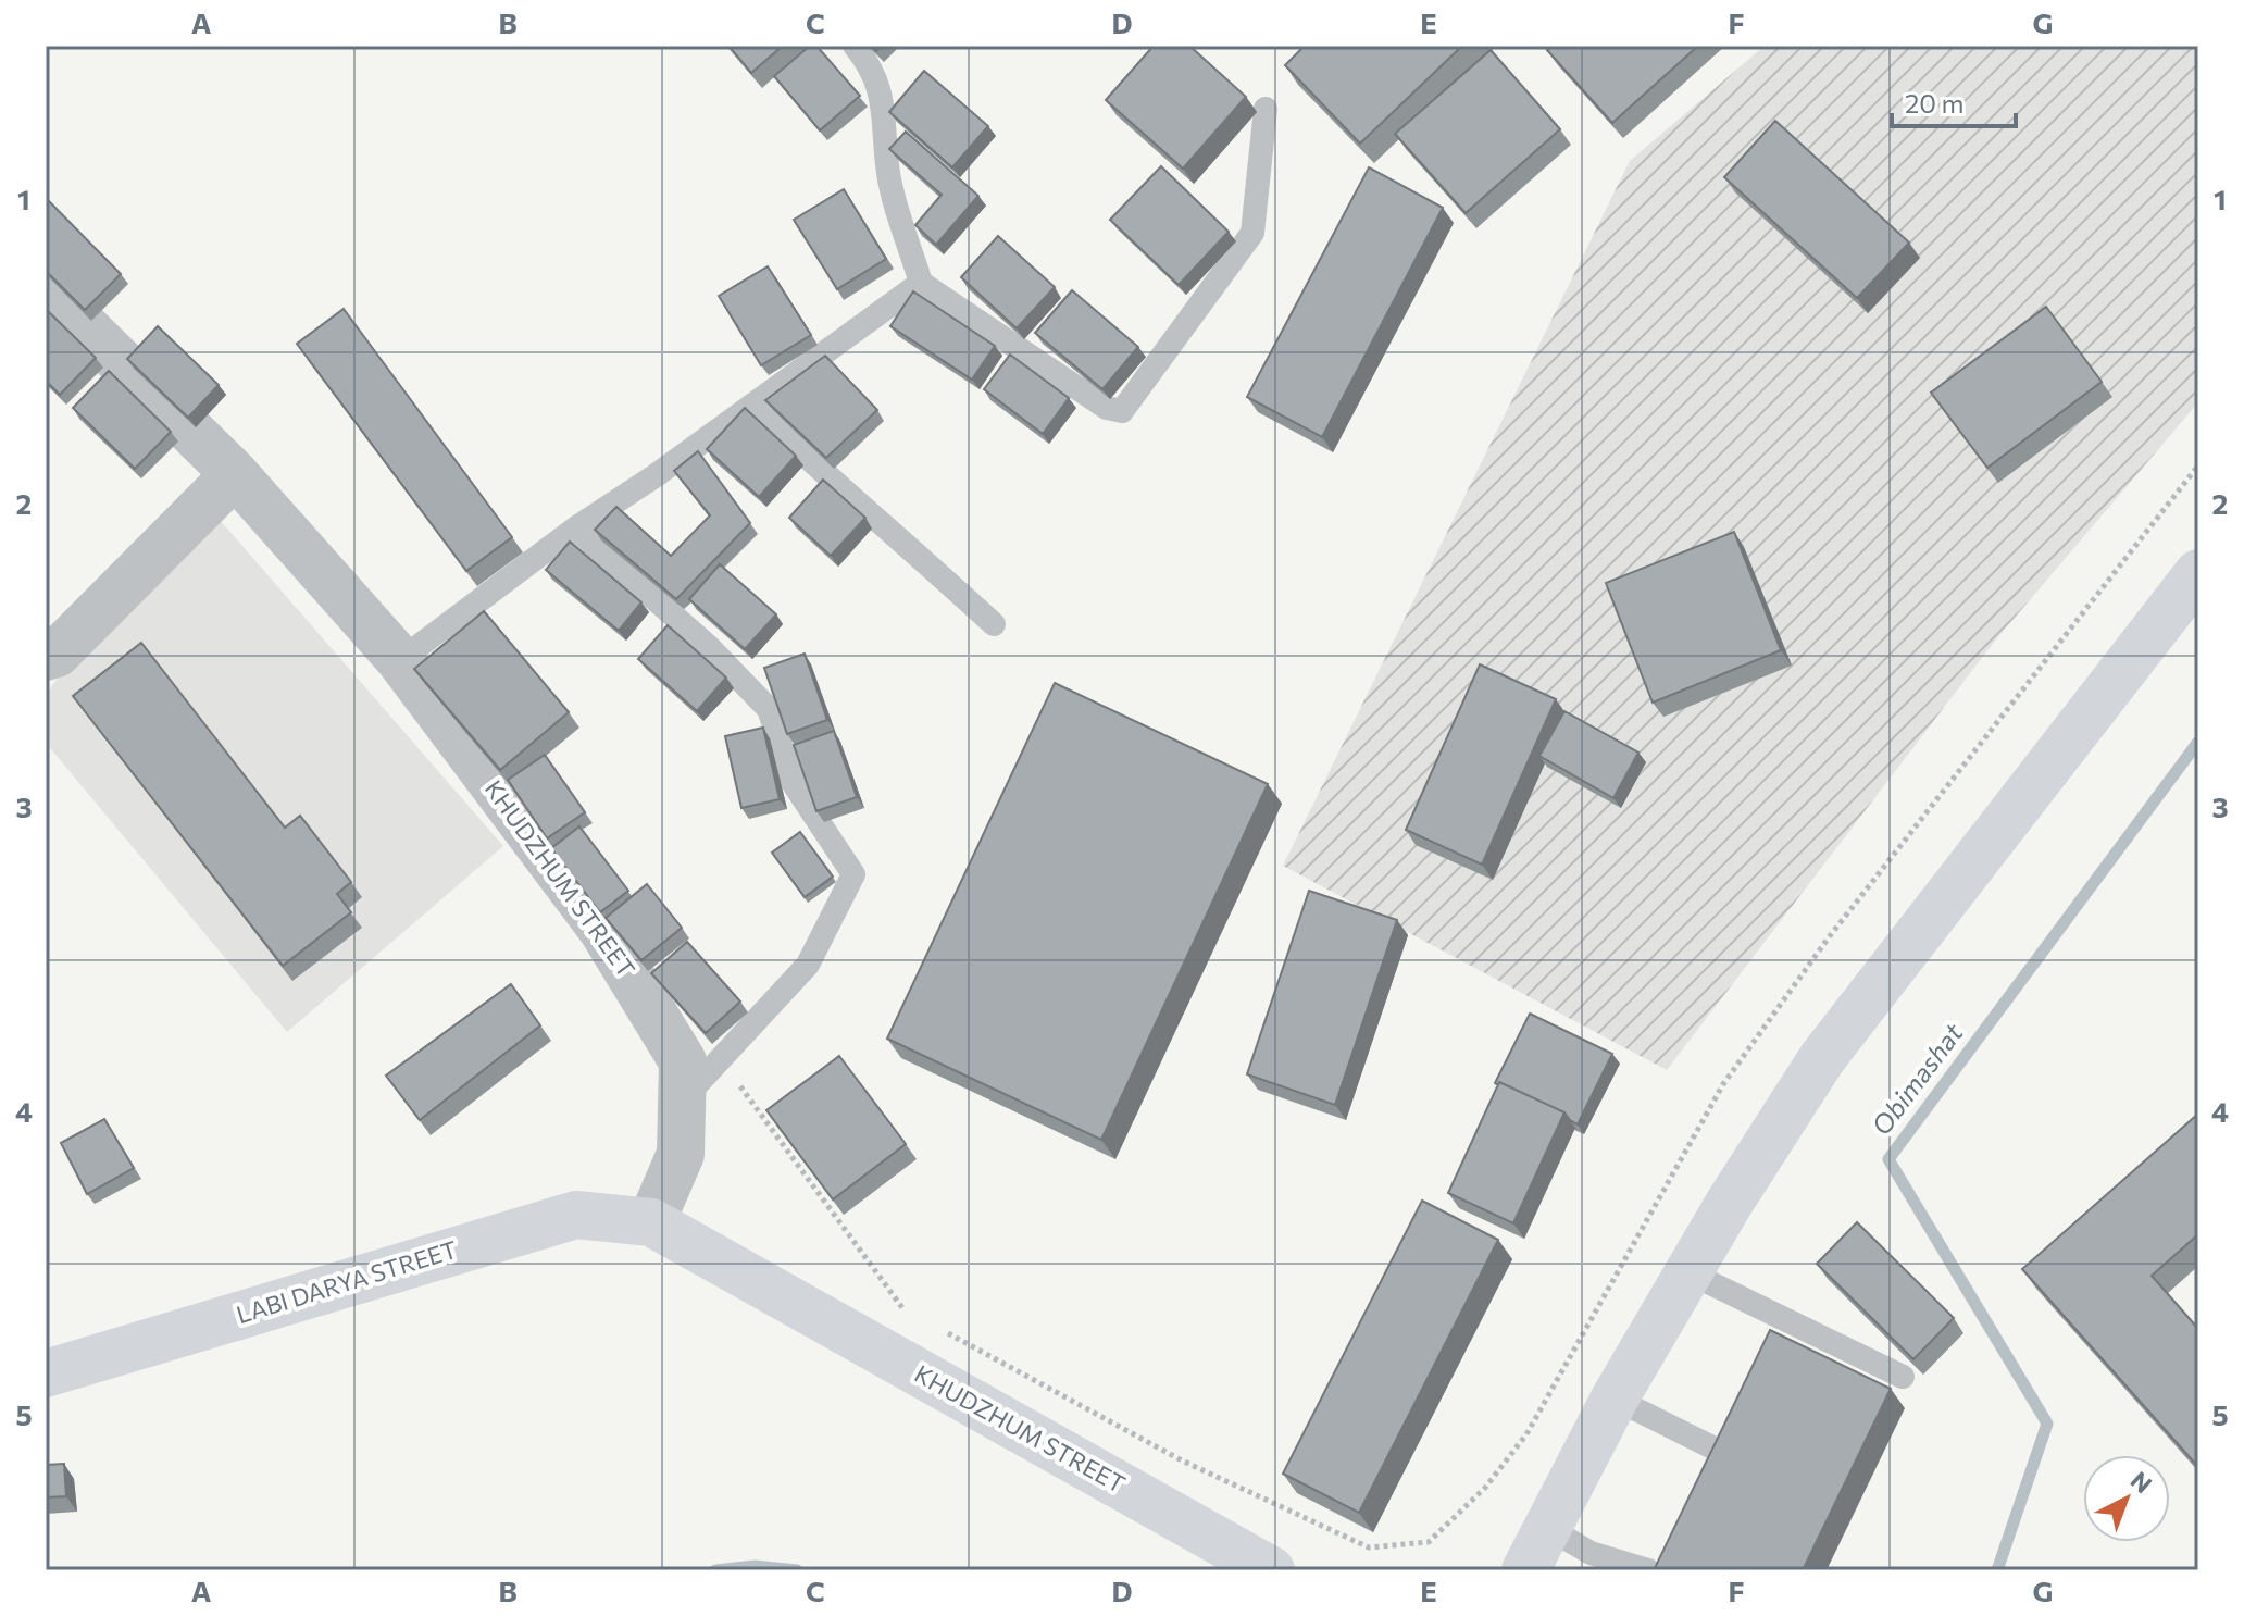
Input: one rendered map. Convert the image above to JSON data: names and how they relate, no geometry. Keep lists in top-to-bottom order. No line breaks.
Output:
{"streets":{"street":["KHUDZHUM STREET","LABI DARYA STREET"]},"crossings":[["KHUDZHUM STREET","LABI DARYA STREET"]],"water":["Obimashat"],"scale_bar":"20 m","north":"top right","grid":{"columns":["A","B","C","D","E","F","G"],"rows":["1","2","3","4","5"]}}
